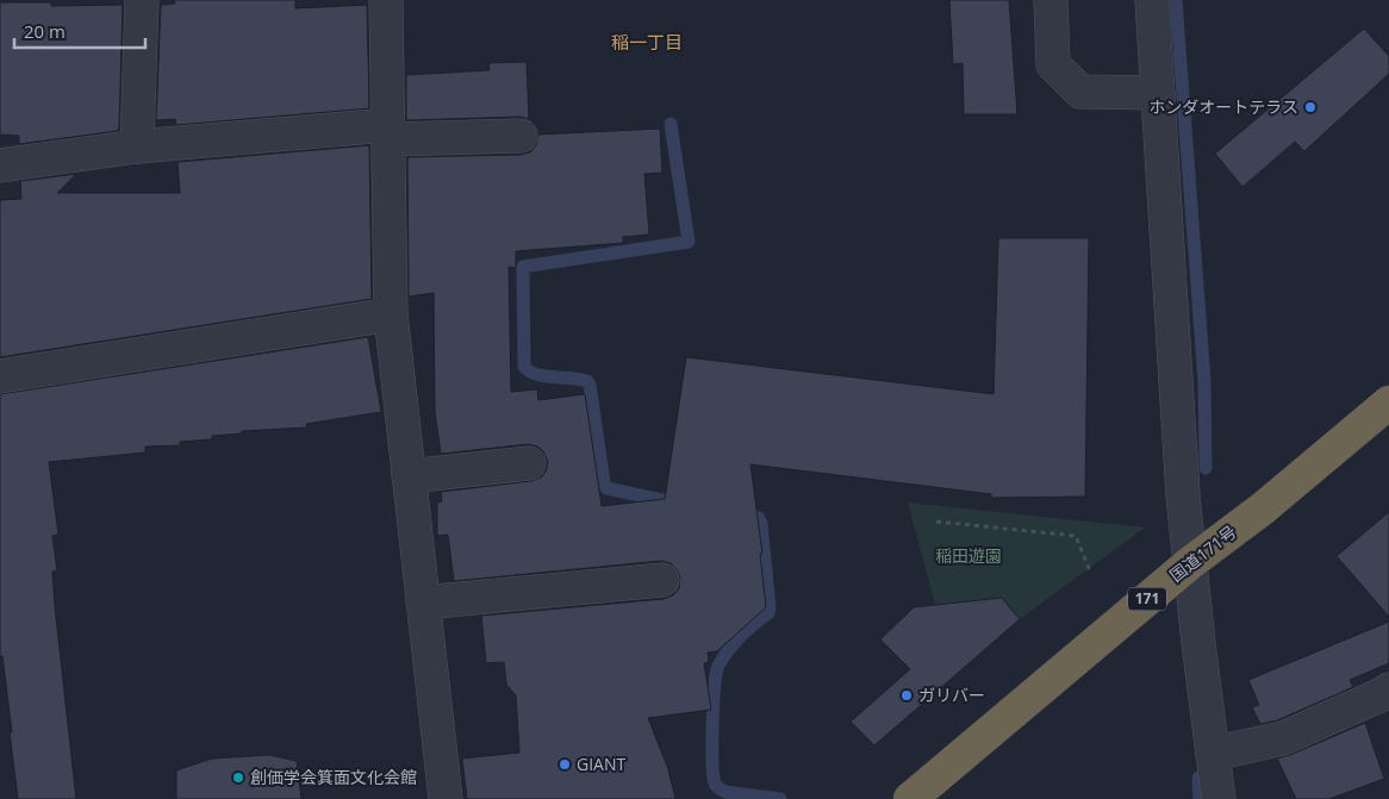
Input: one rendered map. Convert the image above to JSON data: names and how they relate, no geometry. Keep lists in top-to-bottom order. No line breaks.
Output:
{"streets":{"highway":["国道171号","171"]},"districts":["稲一丁目"],"parks":["稲田遊園"],"places":["ホンダオートテラス","ガリバー","GIANT","創価学会箕面文化会館"],"scale_bar":"20 m"}
